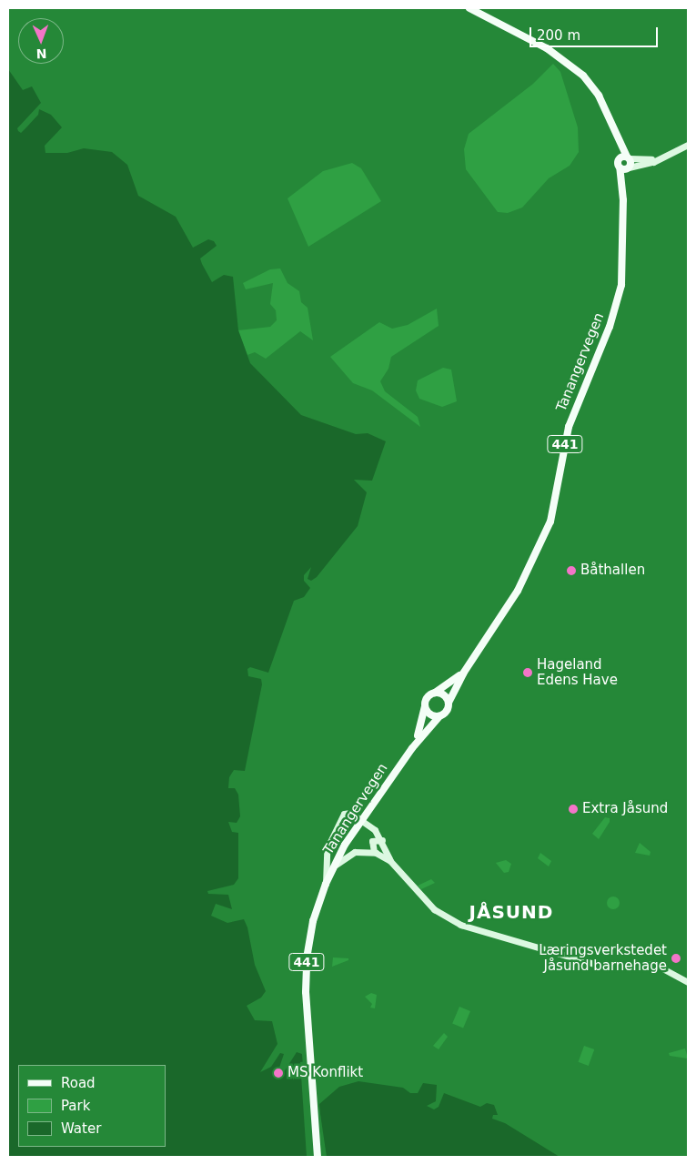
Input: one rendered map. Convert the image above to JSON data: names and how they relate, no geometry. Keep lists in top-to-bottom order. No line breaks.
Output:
{"streets":{"main road":["Tanangervegen","441"]},"crossings":[["Tanangervegen","441"]],"districts":["JÅSUND"],"places":["Båthallen","Hageland Edens Have","Extra Jåsund","Læringsverkstedet Jåsund barnehage","MS Konflikt"],"legend":["Road","Park","Water"],"scale_bar":"200 m","north":"bottom"}
